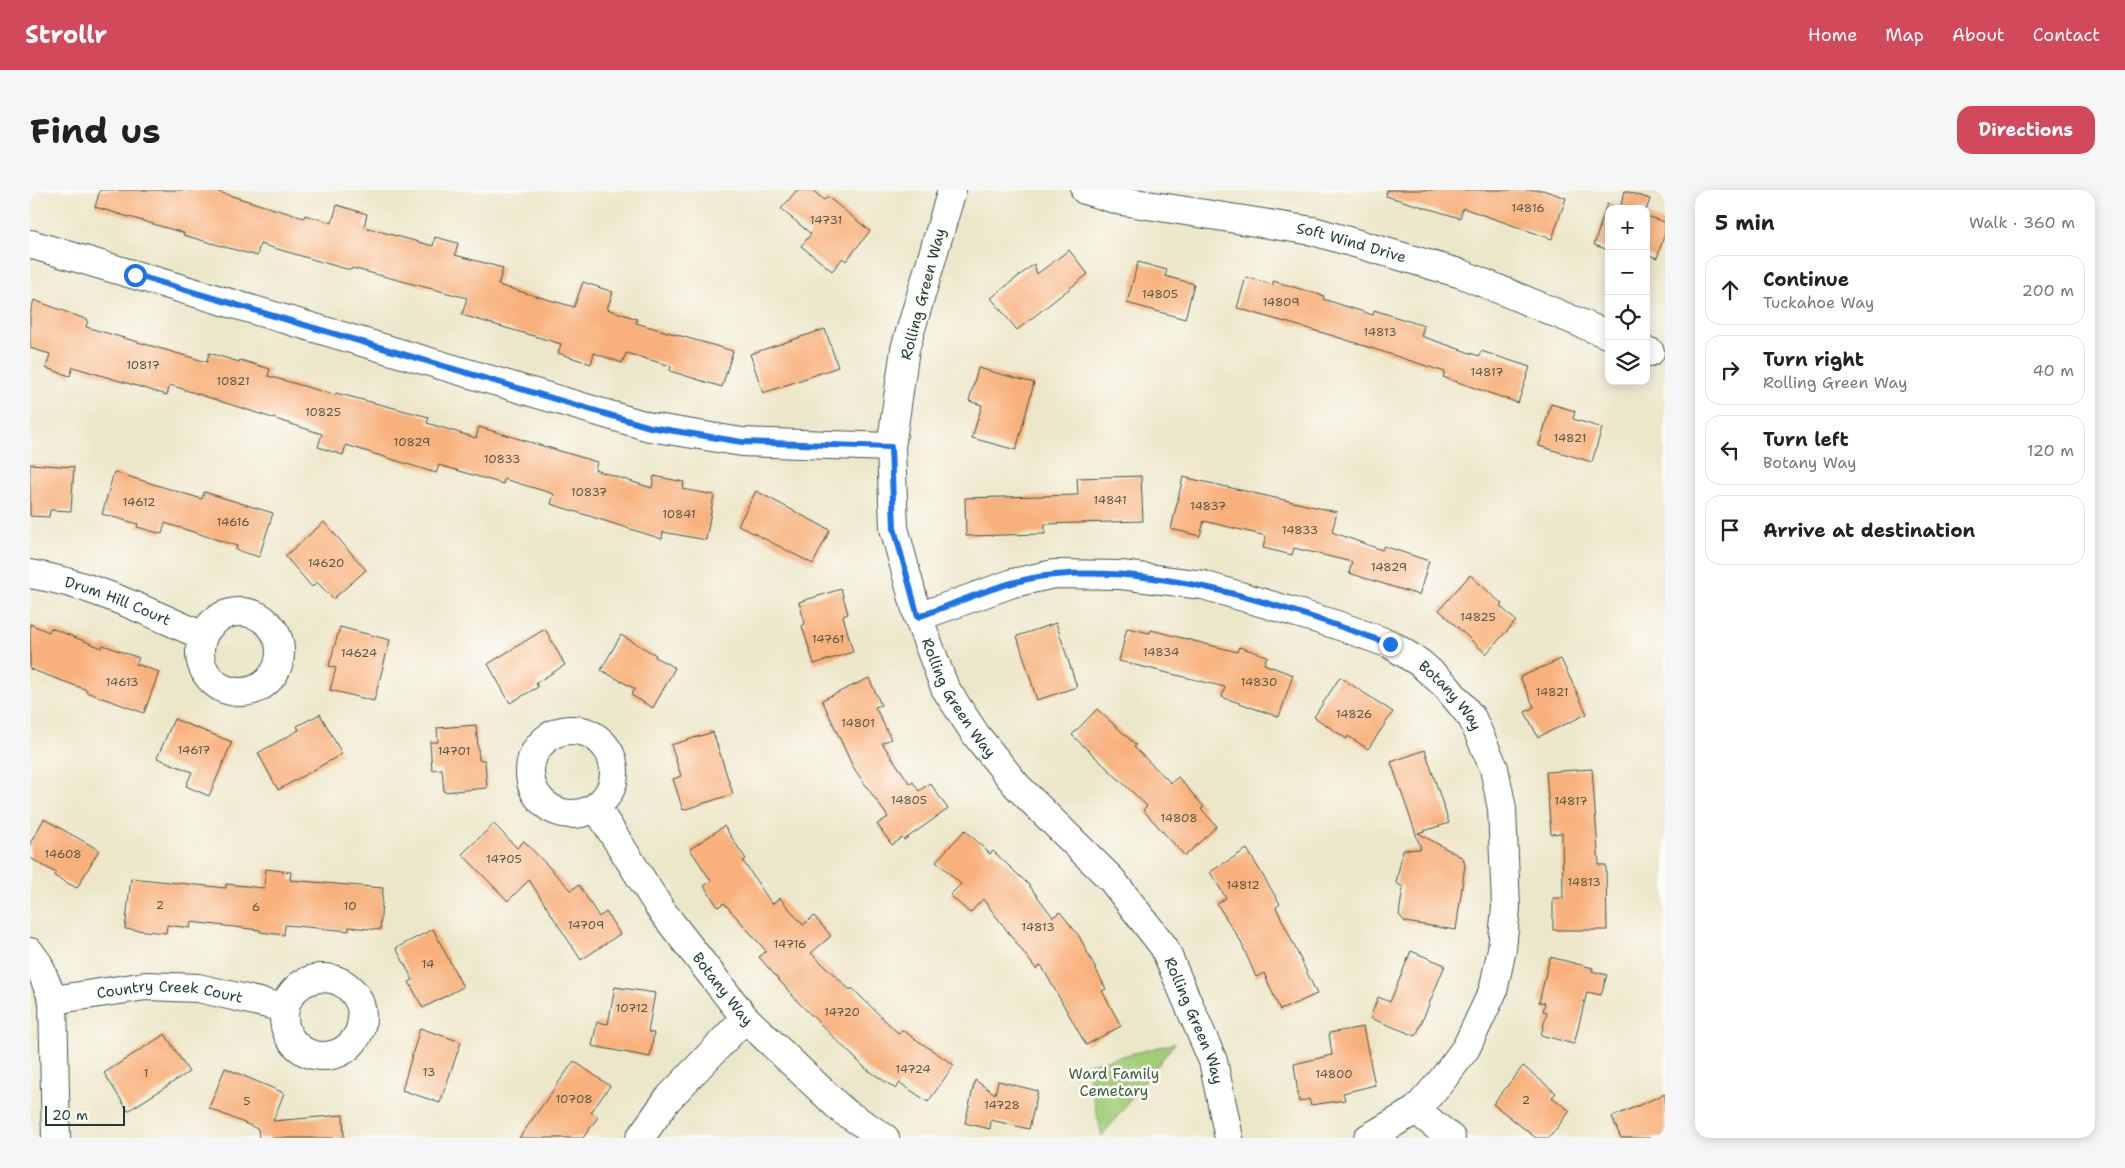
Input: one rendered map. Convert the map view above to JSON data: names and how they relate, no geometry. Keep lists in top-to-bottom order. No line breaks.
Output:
{"streets":{"street":["Soft Wind Drive","Rolling Green Way","Drum Hill Court","Botany Way","Country Creek Court"]},"crossings":[["Rolling Green Way","Botany Way"]],"parks":["Ward Family Cemetary"],"house_numbers":["14816","14731","14805","14809","14813","10817","14817","10821","10825","14821","10829","10833","10837","14841","14612","14837","10841","14616","14833","14620","14829","14825","14761","14834","14624","14613","14830","14821","14826","14801","14617","14701","14805","14817","14808","14608","14705","14813","14812","2","10","6","14709","14813","14716","14","10712","14720","14724","13","1","14800","10708","2","5","14728"],"scale_bar":"20 m","page":{"header":"Strollr","nav":["Home","Map","About","Contact"],"buttons":"Directions","title":"Find us","heading":["5 min","Walk · 360 m"],"map_buttons":["+","−"],"list":[["Continue","Tuckahoe Way","200 m"],["Turn right","Rolling Green Way","40 m"],["Turn left","Botany Way","120 m"],"Arrive at destination"],"scale":"20 m"}}
